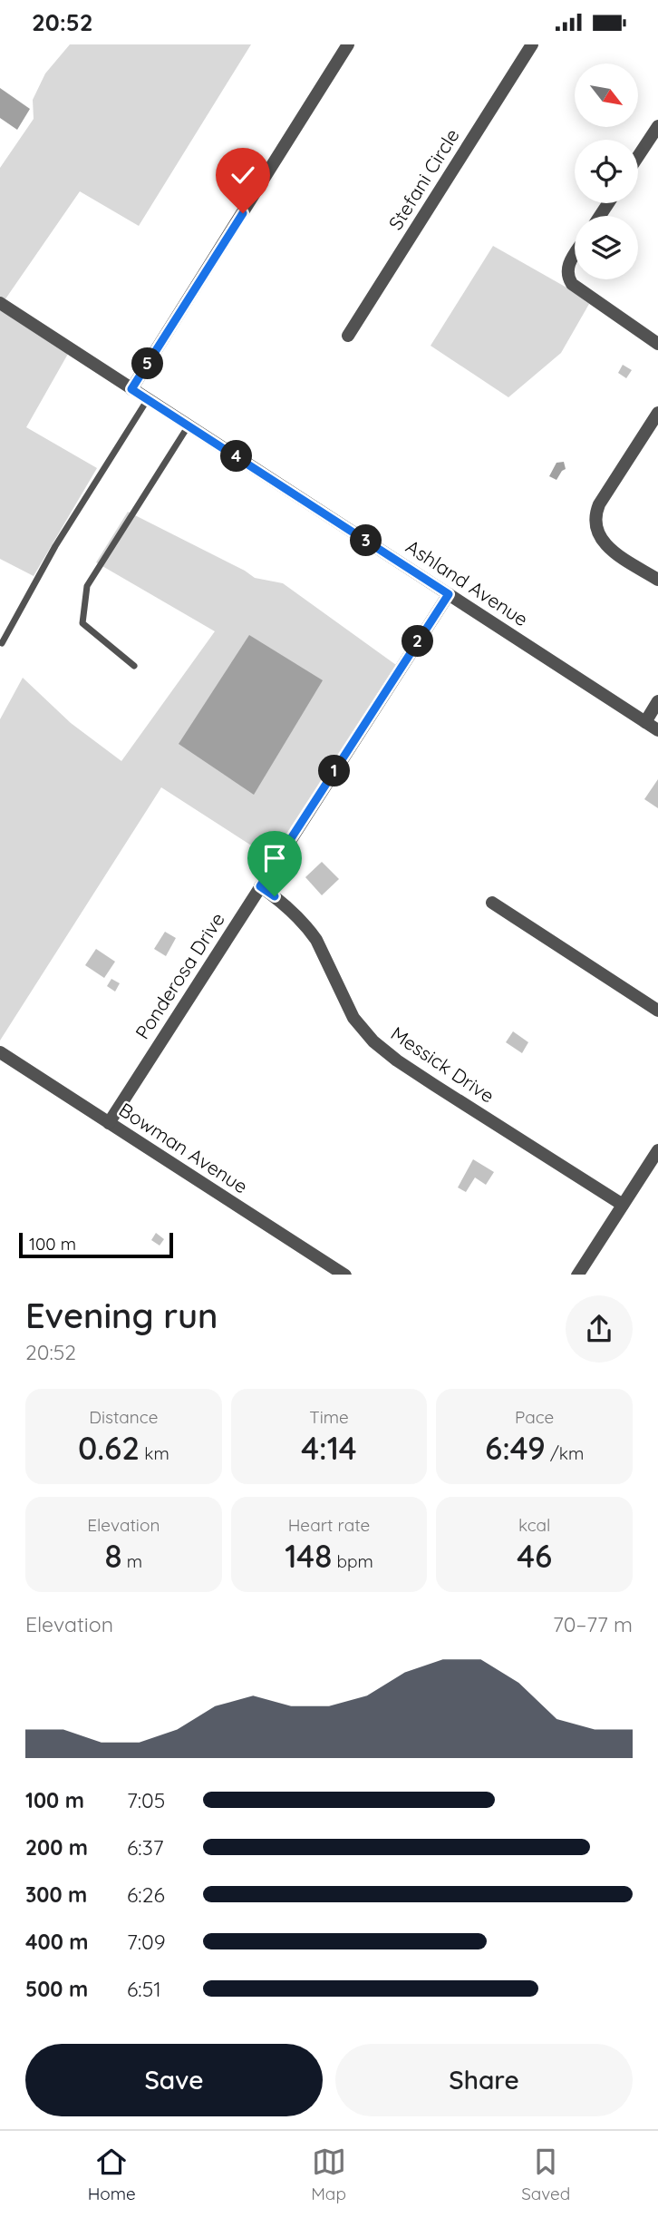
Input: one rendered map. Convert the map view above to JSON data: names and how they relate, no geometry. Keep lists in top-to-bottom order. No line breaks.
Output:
{"streets":{"street":["Stefani Circle","Ashland Avenue","Ponderosa Drive","Messick Drive","Bowman Avenue"]},"crossings":[["Ashland Avenue","Ponderosa Drive"],["Ponderosa Drive","Messick Drive"],["Ponderosa Drive","Bowman Avenue"]],"scale_bar":"100 m","north":"bottom right","page":{"status":"20:52","pins":["5","4","3","2","1"],"scale":"100 m","heading":["Evening run","20:52"],"stats":[["Distance","0.62 km"],["Time","4:14"],["Pace","6:49 /km"],["Elevation","8 m"],["Heart rate","148 bpm"],["kcal","46"]],"chart":["Elevation","70–77 m"],"list":[{"name":"100 m","note":"7:05"},{"name":"200 m","note":"6:37"},{"name":"300 m","note":"6:26"},{"name":"400 m","note":"7:09"},{"name":"500 m","note":"6:51"}],"buttons":["Save","Share"],"tabs":["Home","Map","Saved"]}}
